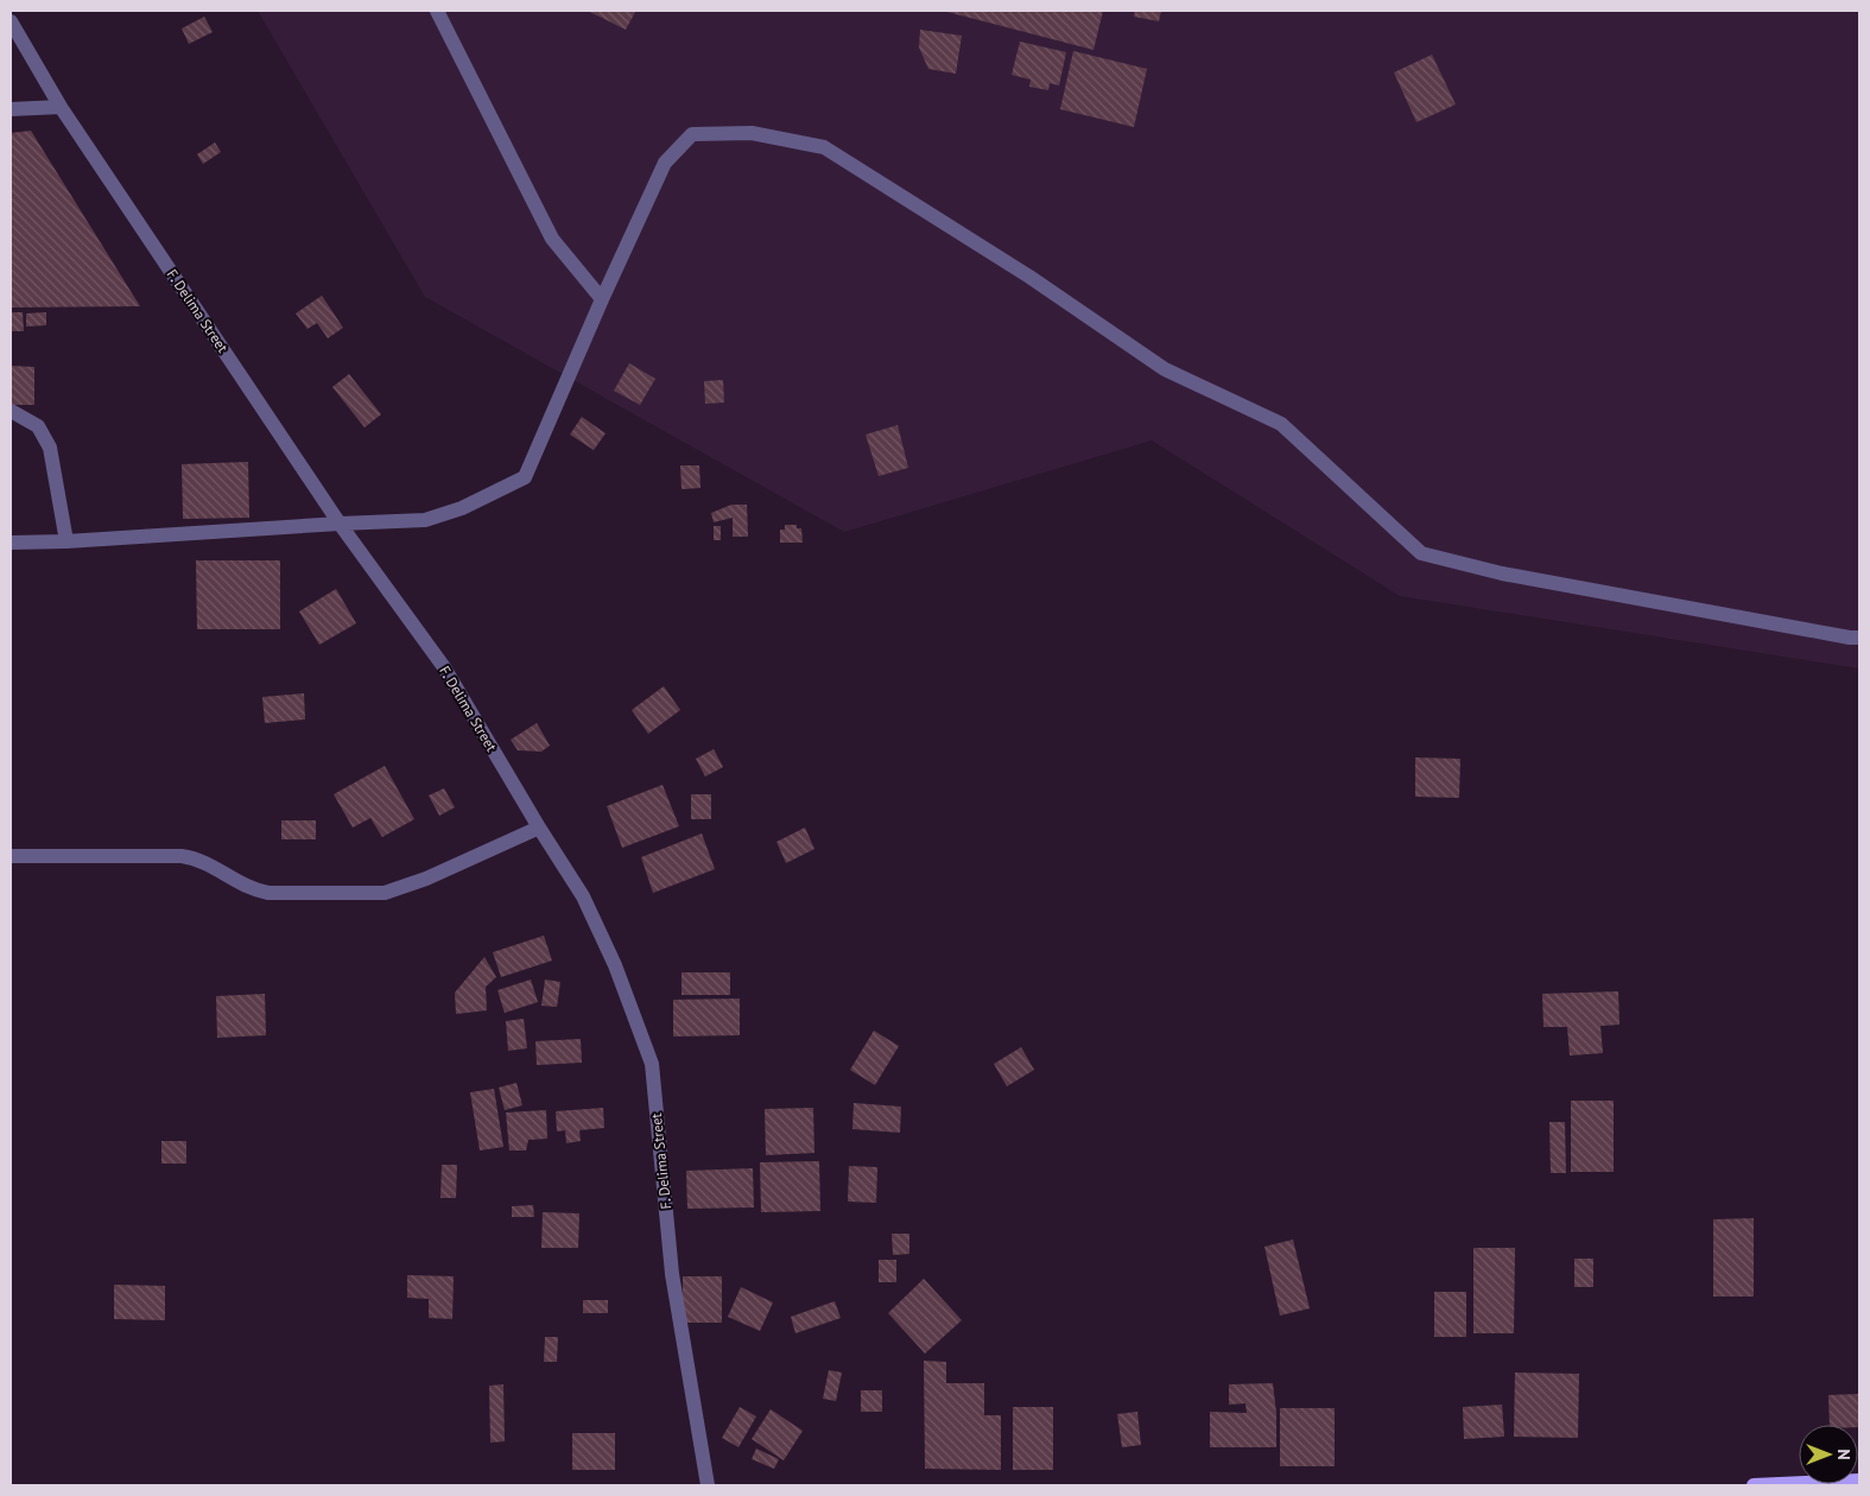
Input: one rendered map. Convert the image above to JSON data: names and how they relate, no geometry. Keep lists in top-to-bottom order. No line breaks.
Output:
{"streets":{"street":["F. Delima Street"]},"north":"right"}
